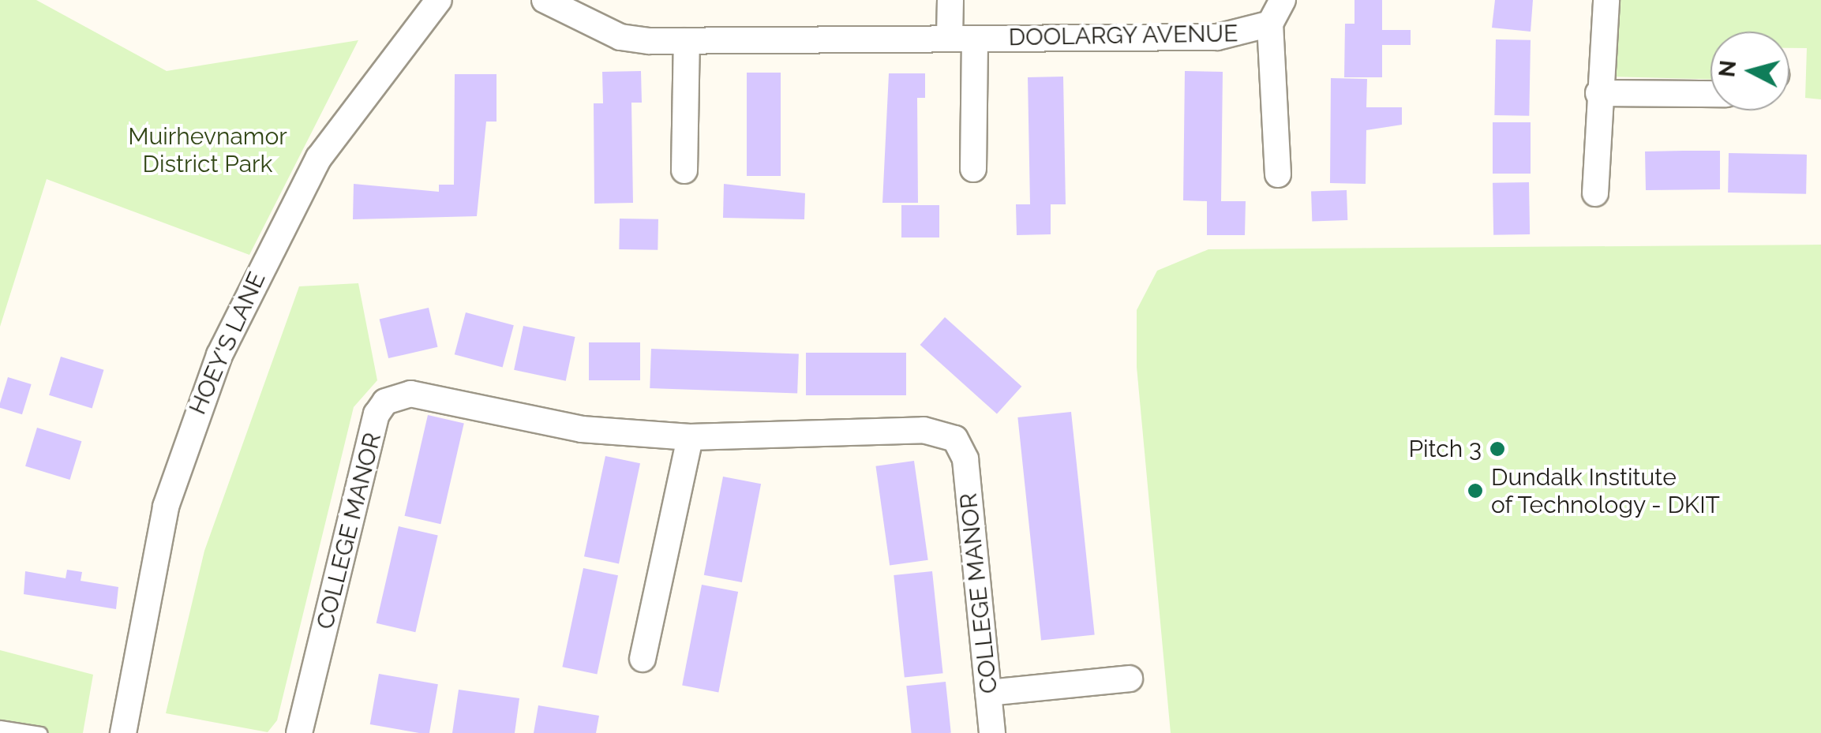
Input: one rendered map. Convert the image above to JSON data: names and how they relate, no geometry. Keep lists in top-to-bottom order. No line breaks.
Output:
{"streets":{"street":["DOOLARGY AVENUE","HOEY'S LANE","COLLEGE MANOR"]},"parks":["Muirhevnamor District Park"],"places":["Pitch 3","Dundalk Institute of Technology - DKIT"],"north":"left"}
